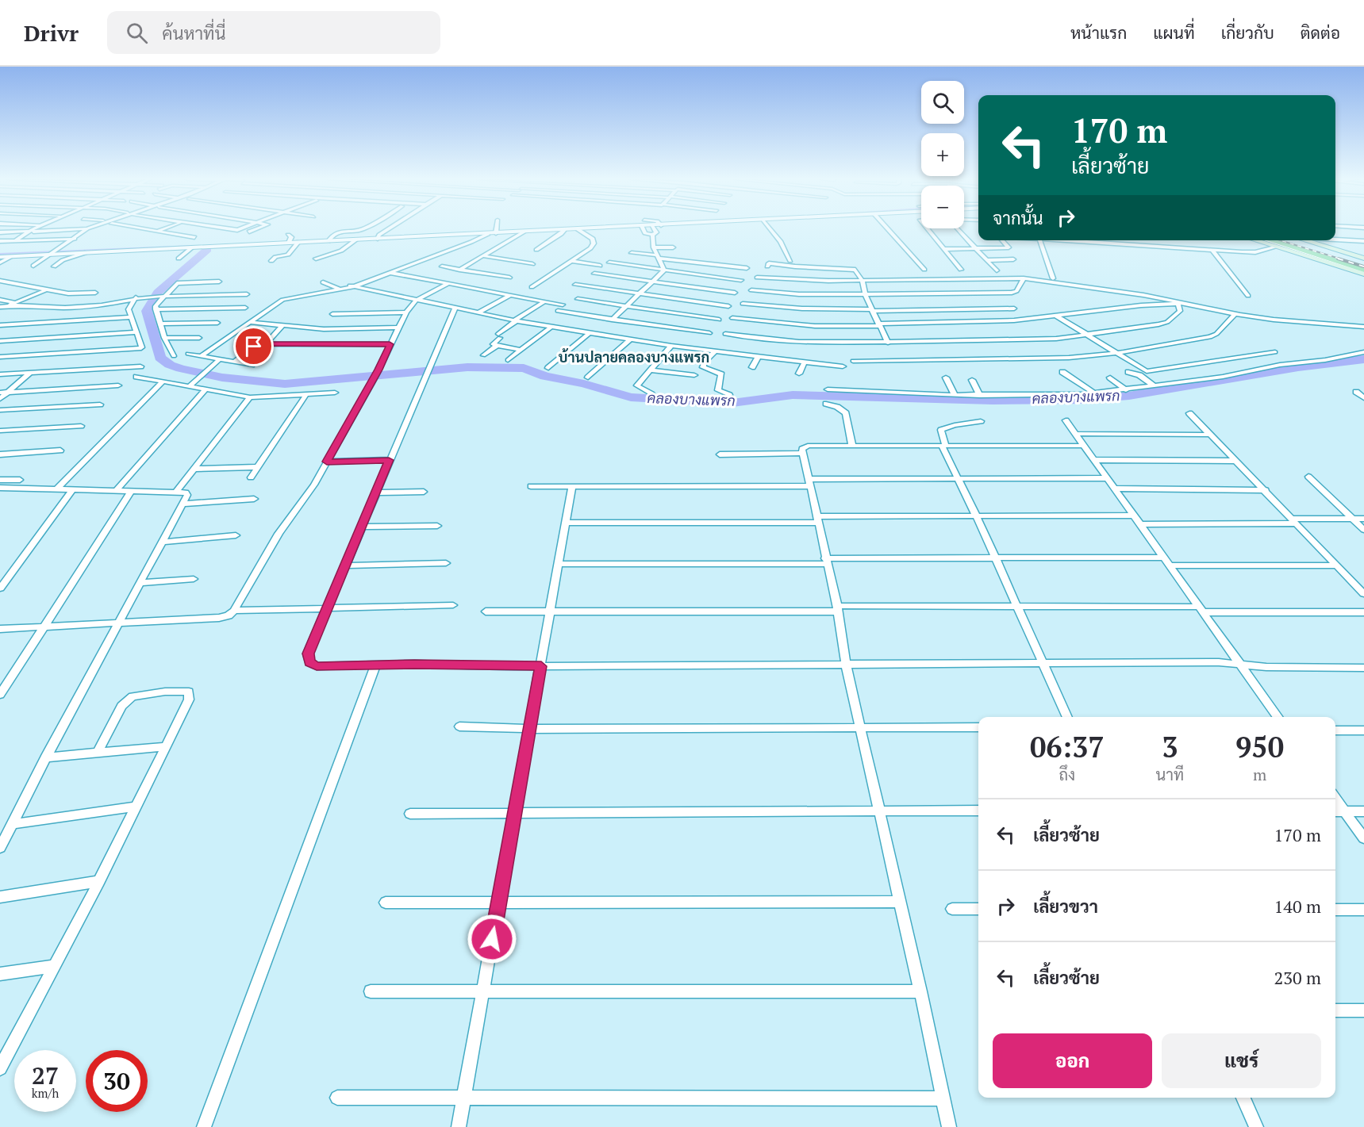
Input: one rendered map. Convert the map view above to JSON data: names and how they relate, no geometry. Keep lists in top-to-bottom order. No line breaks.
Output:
{"districts":["บ้านปลายคลองบางแพรก"],"water":["คลองบางแพรก"],"page":{"header":"Drivr","search":"ค้นหาที่นี่","nav":["หน้าแรก","แผนที่","เกี่ยวกับ","ติดต่อ"],"map_buttons":["+","−"],"turn":["170 m","เลี้ยวซ้าย"],"then":"จากนั้น","eta":["06:37","ถึง","3","นาที","950","m"],"list":[{"name":"เลี้ยวซ้าย","value":"170 m"},{"name":"เลี้ยวขวา","value":"140 m"},{"name":"เลี้ยวซ้าย","value":"230 m"}],"buttons":["ออก","แชร์"],"speed":"27 km/h","limit":"30"}}
